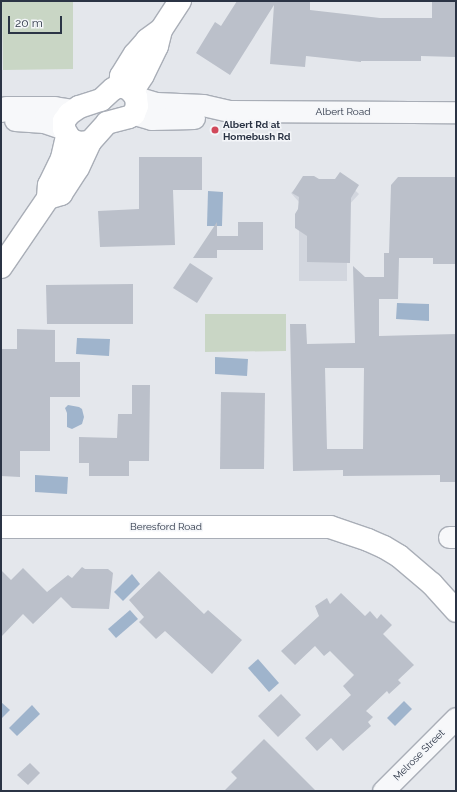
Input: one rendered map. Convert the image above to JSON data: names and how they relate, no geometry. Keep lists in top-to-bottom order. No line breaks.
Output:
{"streets":{"main road":["Beresford Road"],"street":["Albert Road","Melrose Street"]},"places":["Albert Rd at Homebush Rd"],"scale_bar":"20 m"}
